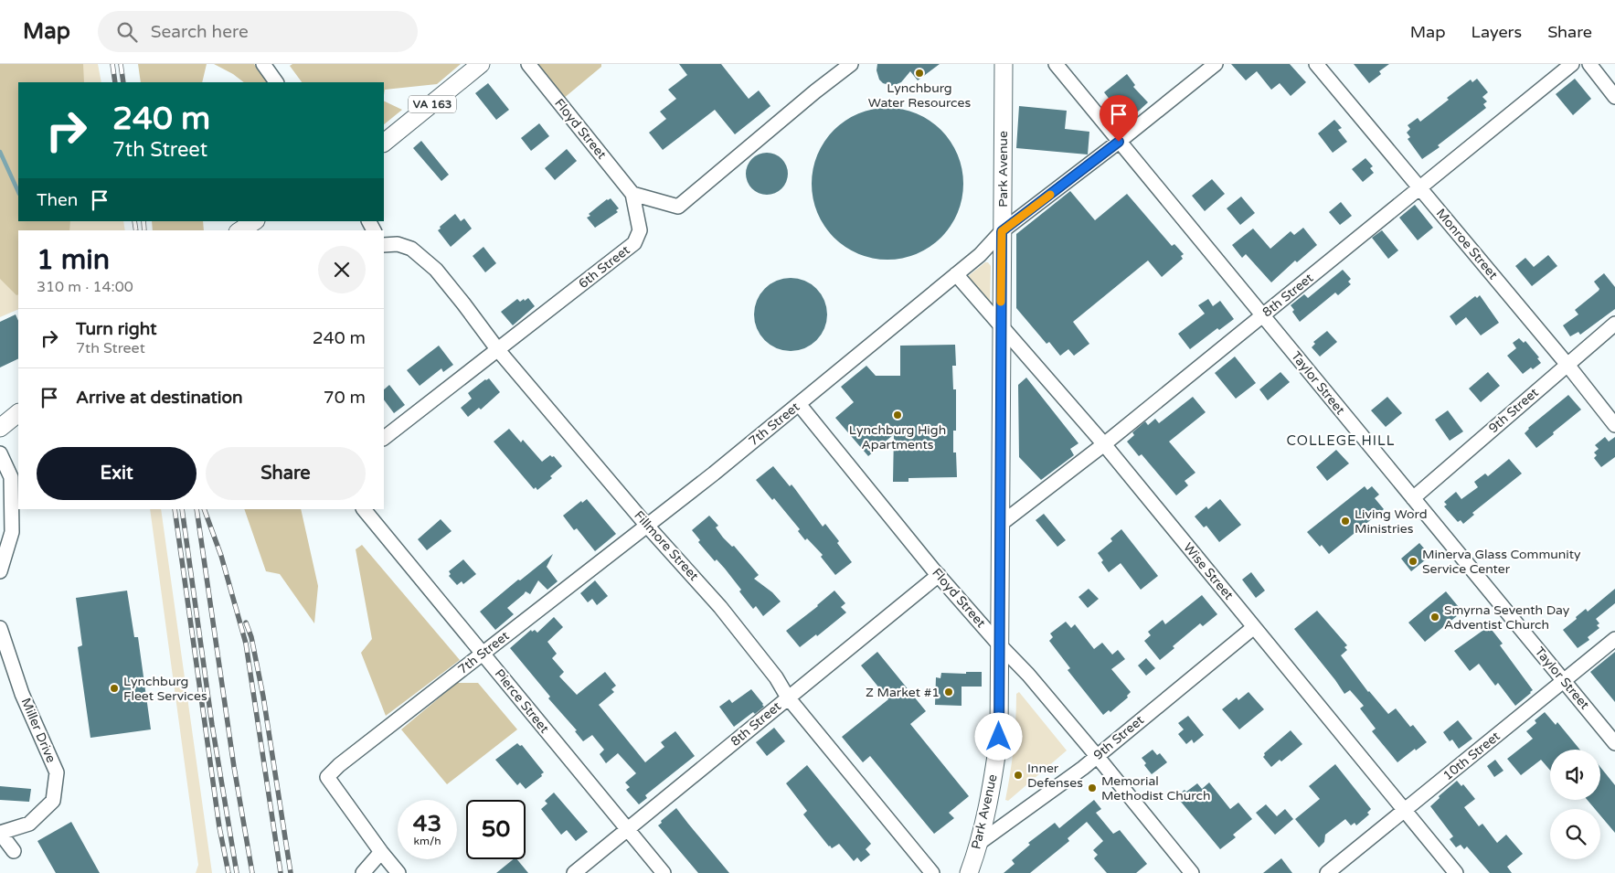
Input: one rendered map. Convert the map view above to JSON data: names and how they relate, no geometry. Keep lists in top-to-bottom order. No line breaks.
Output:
{"streets":{"main road":["VA 163","Park Avenue"],"street":["Floyd Street","Monroe Street","6th Street","8th Street","Taylor Street","9th Street","7th Street","Fillmore Street","Wise Street","Pierce Street","Miller Drive","10th Street"]},"crossings":[["Floyd Street","Park Avenue"],["Floyd Street","6th Street"],["Floyd Street","8th Street"],["Floyd Street","9th Street"],["Floyd Street","7th Street"],["Park Avenue","8th Street"],["Park Avenue","9th Street"],["Park Avenue","7th Street"],["Park Avenue","Wise Street"],["Monroe Street","8th Street"],["Monroe Street","9th Street"],["6th Street","Fillmore Street"],["8th Street","Taylor Street"],["8th Street","Fillmore Street"],["8th Street","Wise Street"],["8th Street","Pierce Street"],["Taylor Street","9th Street"],["Taylor Street","7th Street"],["Taylor Street","10th Street"],["9th Street","Wise Street"],["7th Street","Fillmore Street"],["7th Street","Wise Street"],["7th Street","Pierce Street"],["Wise Street","10th Street"]],"districts":["COLLEGE HILL"],"places":["Lynchburg Water Resources","Lynchburg High Apartments","Living Word Ministries","Minerva Glass Community Service Center","Smyrna Seventh Day Adventist Church","Lynchburg Fleet Services","Z Market #1","Inner Defenses","Memorial Methodist Church"],"page":{"header":"Map","search":"Search here","nav":["Map","Layers","Share"],"turn":["240 m","7th Street"],"then":"Then","heading":["1 min","310 m · 14:00"],"list":[{"name":"Turn right","note":"7th Street","value":"240 m"},{"name":"Arrive at destination","value":"70 m"}],"buttons":["Exit","Share"],"speed":"43 km/h","limit":"50"}}
